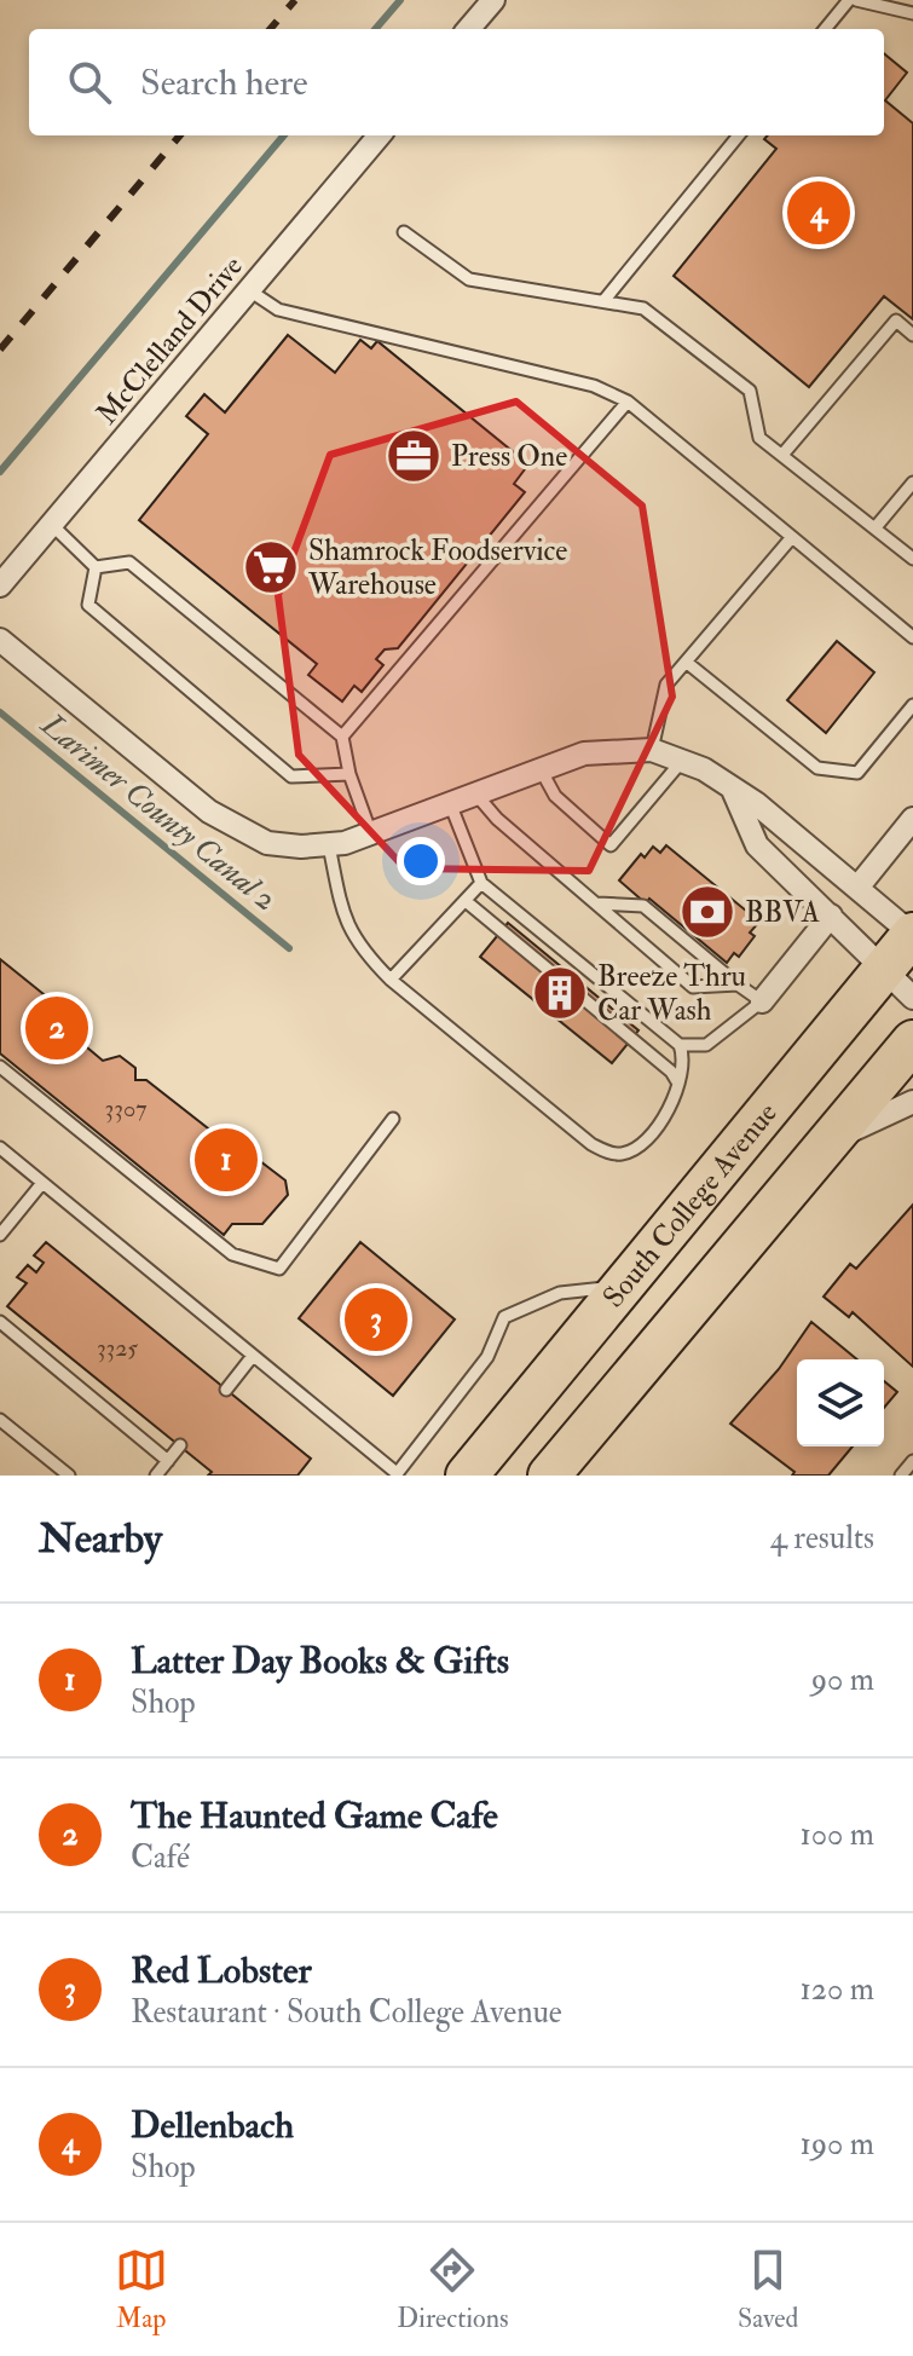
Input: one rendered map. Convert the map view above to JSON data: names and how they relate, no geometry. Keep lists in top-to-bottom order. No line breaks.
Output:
{"streets":{"highway":["South College Avenue"],"street":["McClelland Drive"]},"water":["Larimer County Canal 2"],"places":{"office":["Press One"],"supermarket":["Shamrock Foodservice Warehouse"],"bank":["BBVA"],"building":["Breeze Thru Car Wash"]},"house_numbers":["3307","3325"],"page":{"search":"Search here","pins":["4","2","1","3"],"heading":["Nearby","4 results"],"list":[{"mark":"1","name":"Latter Day Books & Gifts","note":"Shop","value":"90 m"},{"mark":"2","name":"The Haunted Game Cafe","note":"Café","value":"100 m"},{"mark":"3","name":"Red Lobster","note":"Restaurant · South College Avenue","value":"120 m"},{"mark":"4","name":"Dellenbach","note":"Shop","value":"190 m"}],"nav":["Map","Directions","Saved"]}}
